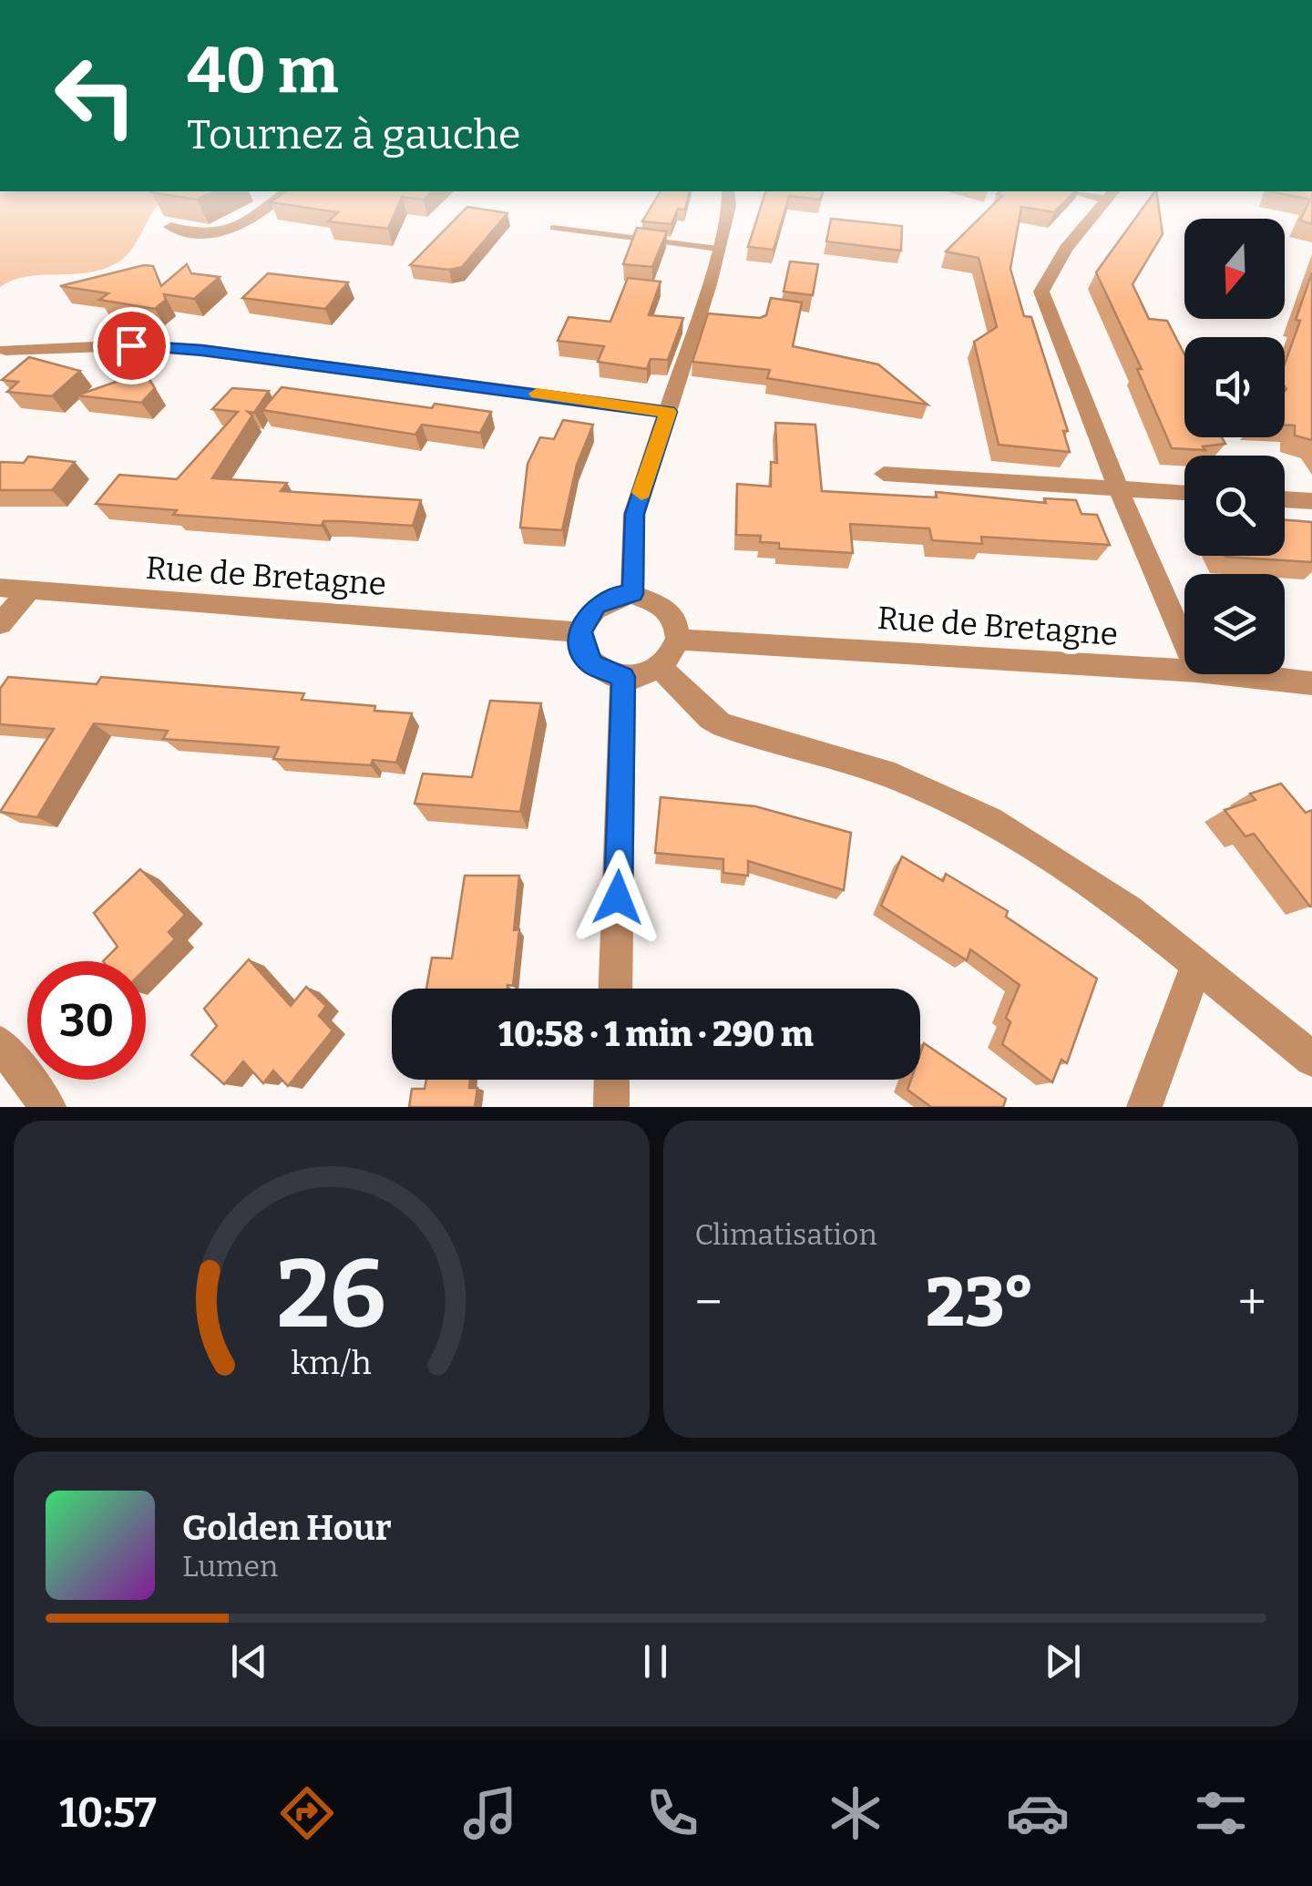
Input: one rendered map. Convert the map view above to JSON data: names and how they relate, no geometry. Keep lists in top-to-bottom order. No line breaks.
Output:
{"streets":{"street":["Rue de Bretagne"]},"north":"bottom","page":{"turn":["40 m","Tournez à gauche"],"limit":"30","trip":"10:58 · 1 min · 290 m","tile":"Climatisation","heat":["−","23°","+"],"song":["Golden Hour","Lumen"],"tabs":"10:57","gauge":["26","km/h"]}}
